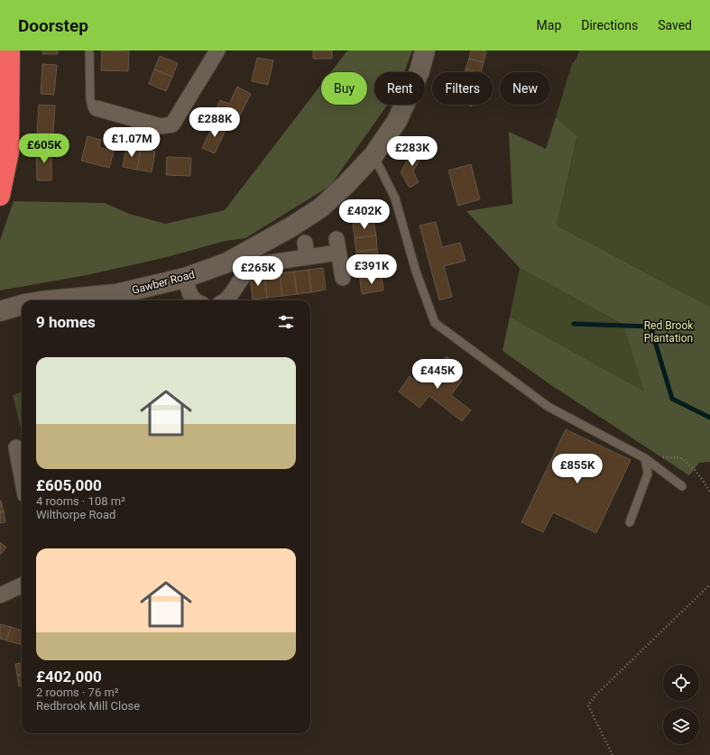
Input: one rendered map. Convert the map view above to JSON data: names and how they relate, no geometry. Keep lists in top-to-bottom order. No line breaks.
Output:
{"streets":{"street":["Gawber Road"]},"parks":["Red Brook Plantation"],"page":{"header":"Doorstep","nav":["Map","Directions","Saved"],"chip":["Buy","Rent","Filters","New"],"price":["£288K","£1.07M","£605K","£283K","£402K","£391K","£265K","£445K","£855K"],"heading":"9 homes","list":[{"name":"£605,000","note":"4 rooms · 108 m² · Wilthorpe Road"},{"name":"£402,000","note":"2 rooms · 76 m² · Redbrook Mill Close"}]}}
